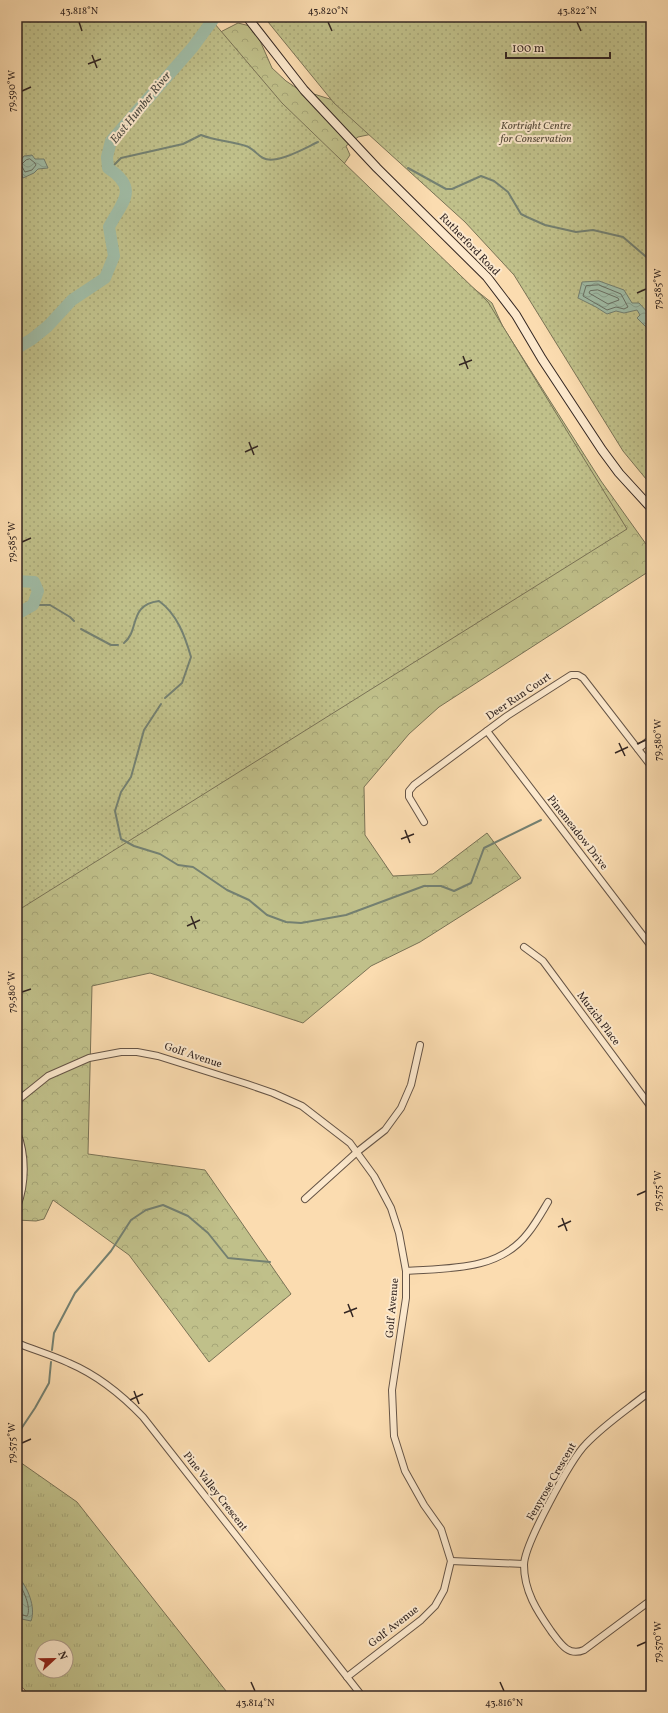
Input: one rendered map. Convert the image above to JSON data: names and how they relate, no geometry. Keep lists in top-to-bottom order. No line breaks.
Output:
{"streets":{"main road":["Rutherford Road"],"street":["Deer Run Court","Pinemeadow Drive","Muzich Place","Golf Avenue","Fenyrose Crescent","Pine Valley Crescent"]},"crossings":[["Deer Run Court","Pinemeadow Drive"],["Golf Avenue","Pine Valley Crescent"]],"water":["East Humber River"],"parks":["Kortright Centre for Conservation"],"scale_bar":"100 m","north":"right","coordinates":["43.818°N","43.820°N","43.822°N","79.590°W","79.585°W","79.580°W","79.575°W","79.570°W","43.814°N","43.816°N"]}
